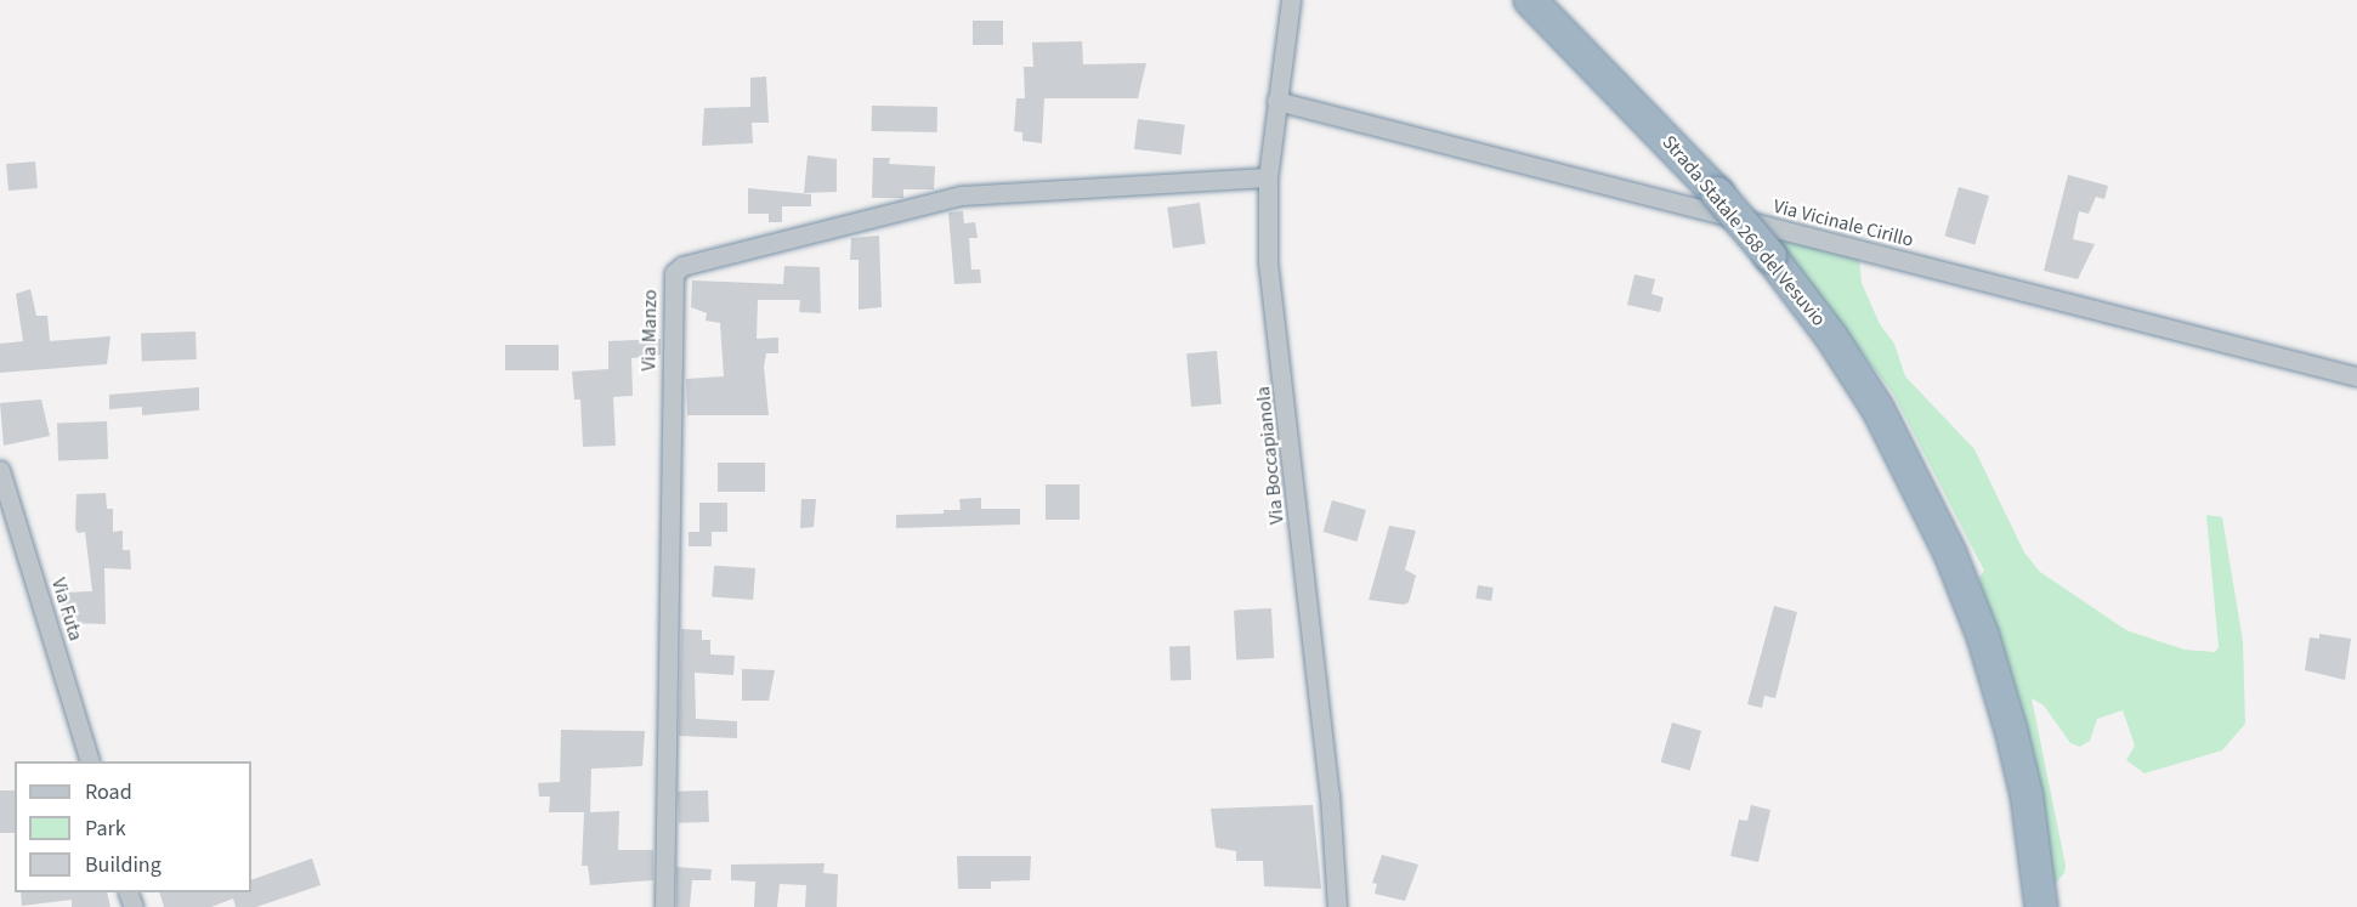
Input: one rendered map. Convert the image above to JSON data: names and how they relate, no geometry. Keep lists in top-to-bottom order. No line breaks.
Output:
{"streets":{"highway":["Strada Statale 268 del Vesuvio"],"street":["Via Vicinale Cirillo","Via Manzo","Via Boccapianola","Via Futa"]},"crossings":[["Via Vicinale Cirillo","Via Boccapianola"],["Via Manzo","Via Boccapianola"]],"legend":["Road","Park","Building"]}
